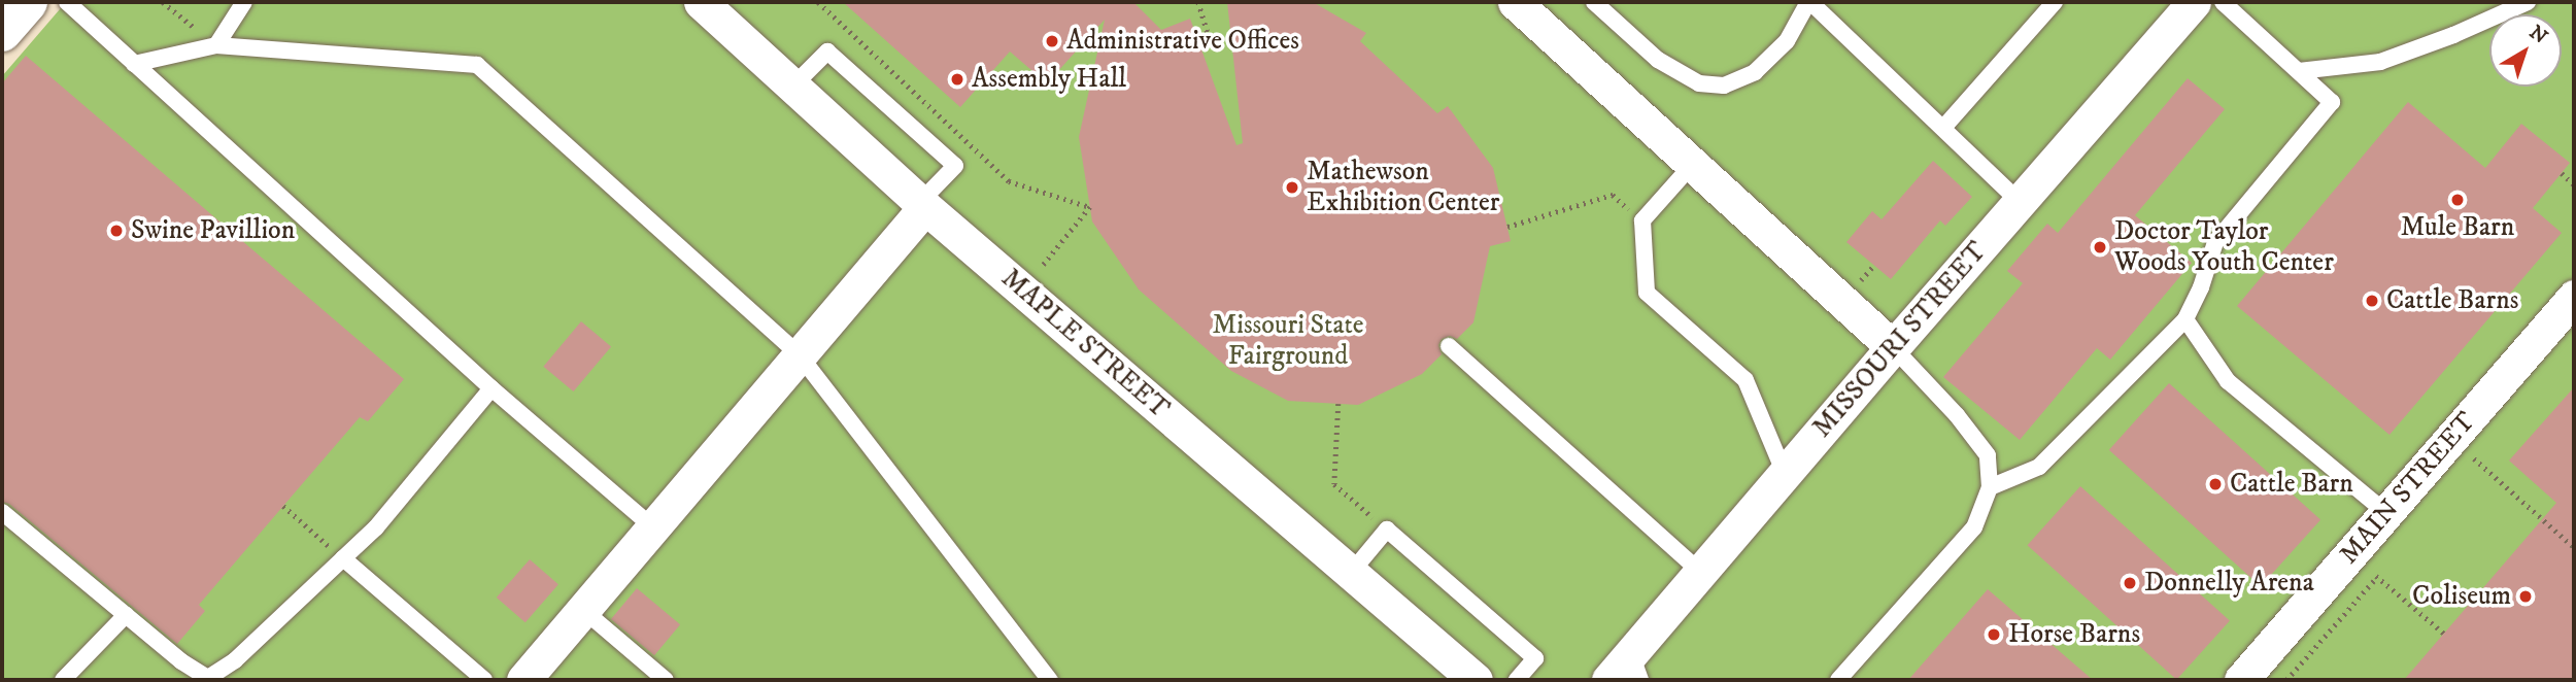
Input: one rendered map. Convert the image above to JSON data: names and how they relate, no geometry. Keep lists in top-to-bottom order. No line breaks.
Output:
{"streets":{"street":["MISSOURI STREET","MAPLE STREET","MAIN STREET"]},"parks":["Missouri State Fairground"],"places":["Administrative Offices","Assembly Hall","Mathewson Exhibition Center","Mule Barn","Swine Pavillion","Doctor Taylor Woods Youth Center","Cattle Barns","Cattle Barn","Donnelly Arena","Coliseum","Horse Barns"],"north":"top right"}
